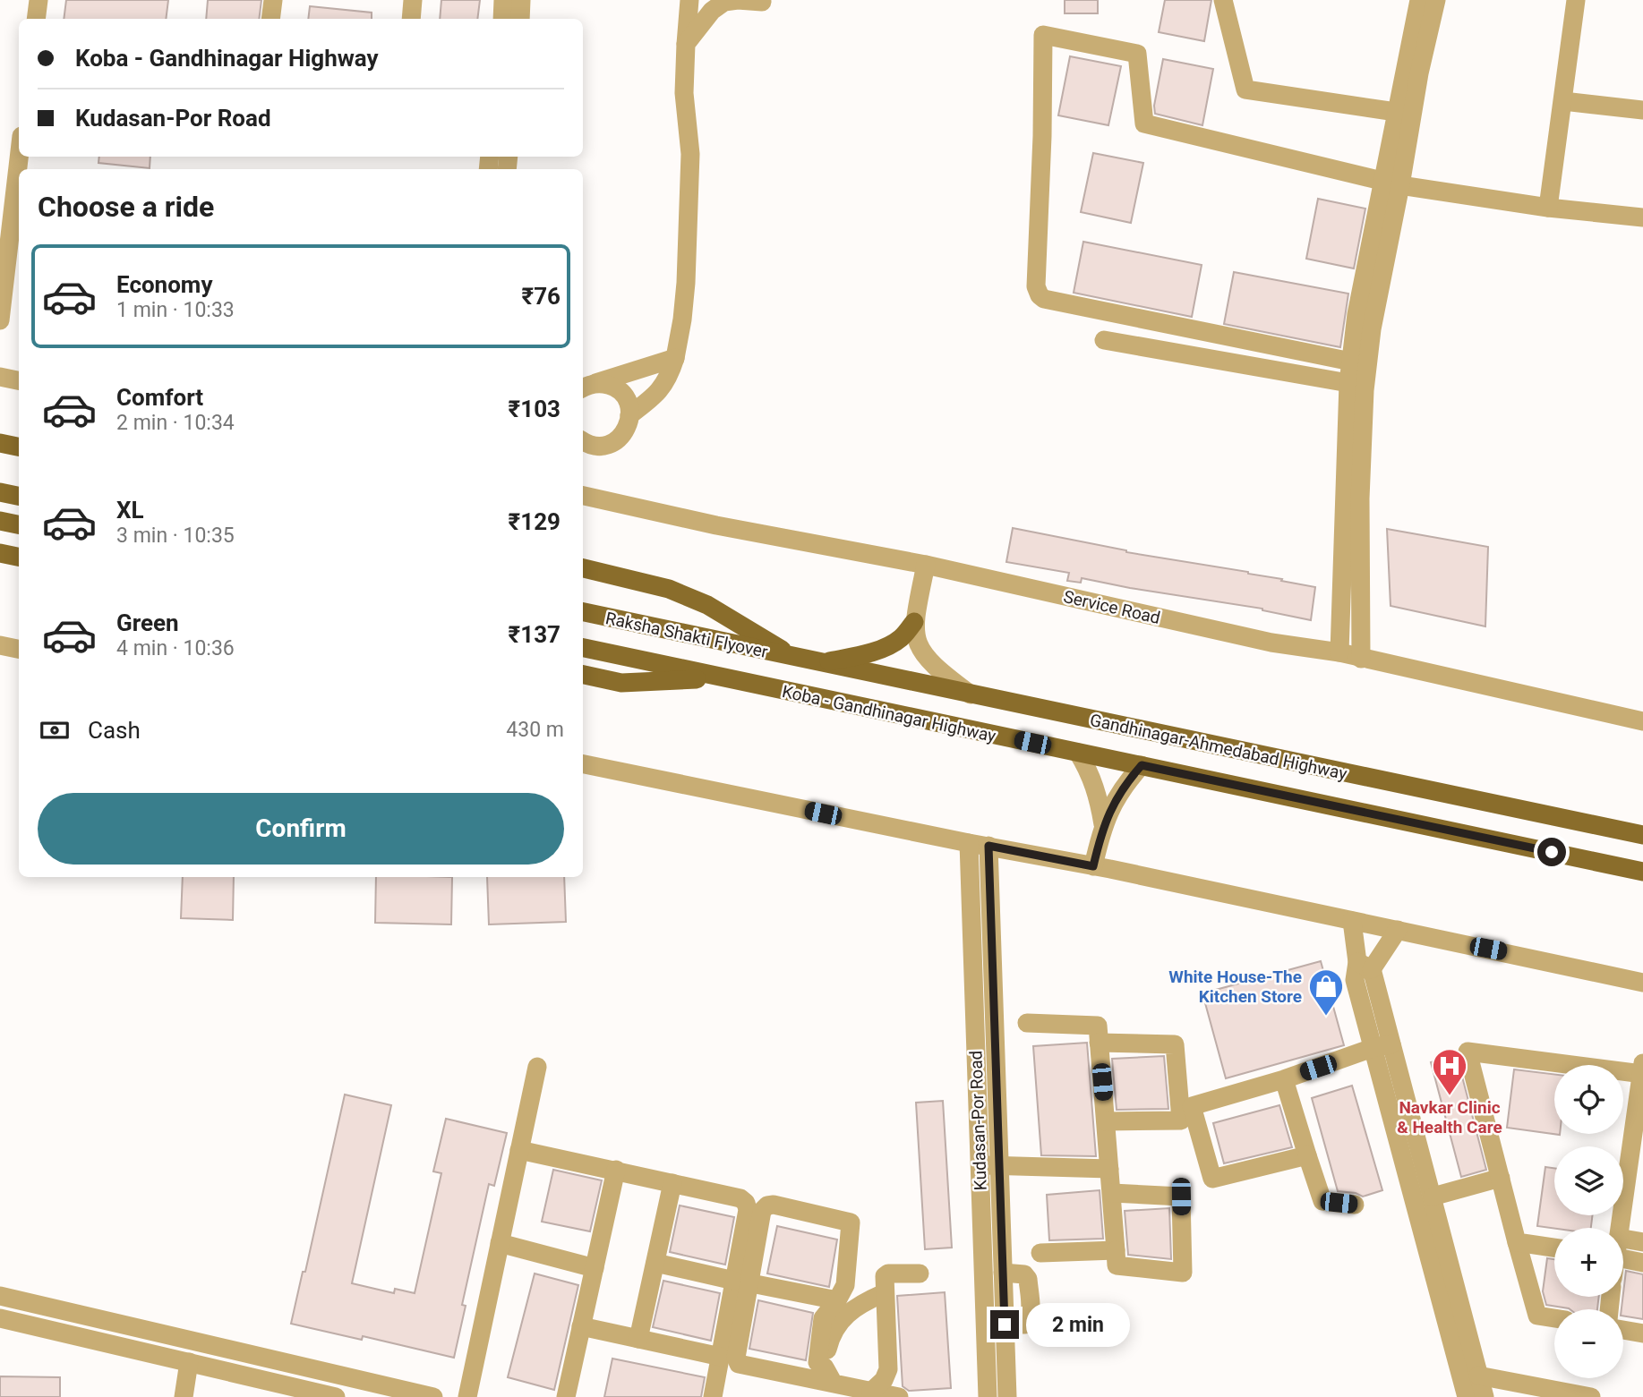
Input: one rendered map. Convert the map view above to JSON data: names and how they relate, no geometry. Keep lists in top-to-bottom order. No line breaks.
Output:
{"streets":{"main road":["Raksha Shakti Flyover","Koba - Gandhinagar Highway","Gandhinagar-Ahmedabad Highway"],"street":["Service Road","Kudasan-Por Road"]},"crossings":[["Raksha Shakti Flyover","Koba - Gandhinagar Highway"],["Raksha Shakti Flyover","Gandhinagar-Ahmedabad Highway"]],"places":{"shop":["White House-The Kitchen Store"],"hospital":["Navkar Clinic & Health Care"]},"page":{"banner":["Koba - Gandhinagar Highway","Kudasan-Por Road"],"heading":"Choose a ride","list":[{"name":"Economy","note":"1 min · 10:33","value":"₹76"},{"name":"Comfort","note":"2 min · 10:34","value":"₹103"},{"name":"XL","note":"3 min · 10:35","value":"₹129"},{"name":"Green","note":"4 min · 10:36","value":"₹137"}],"pay":["Cash","430 m"],"buttons":"Confirm","map_buttons":["+","−"],"bubble":"2 min"}}
